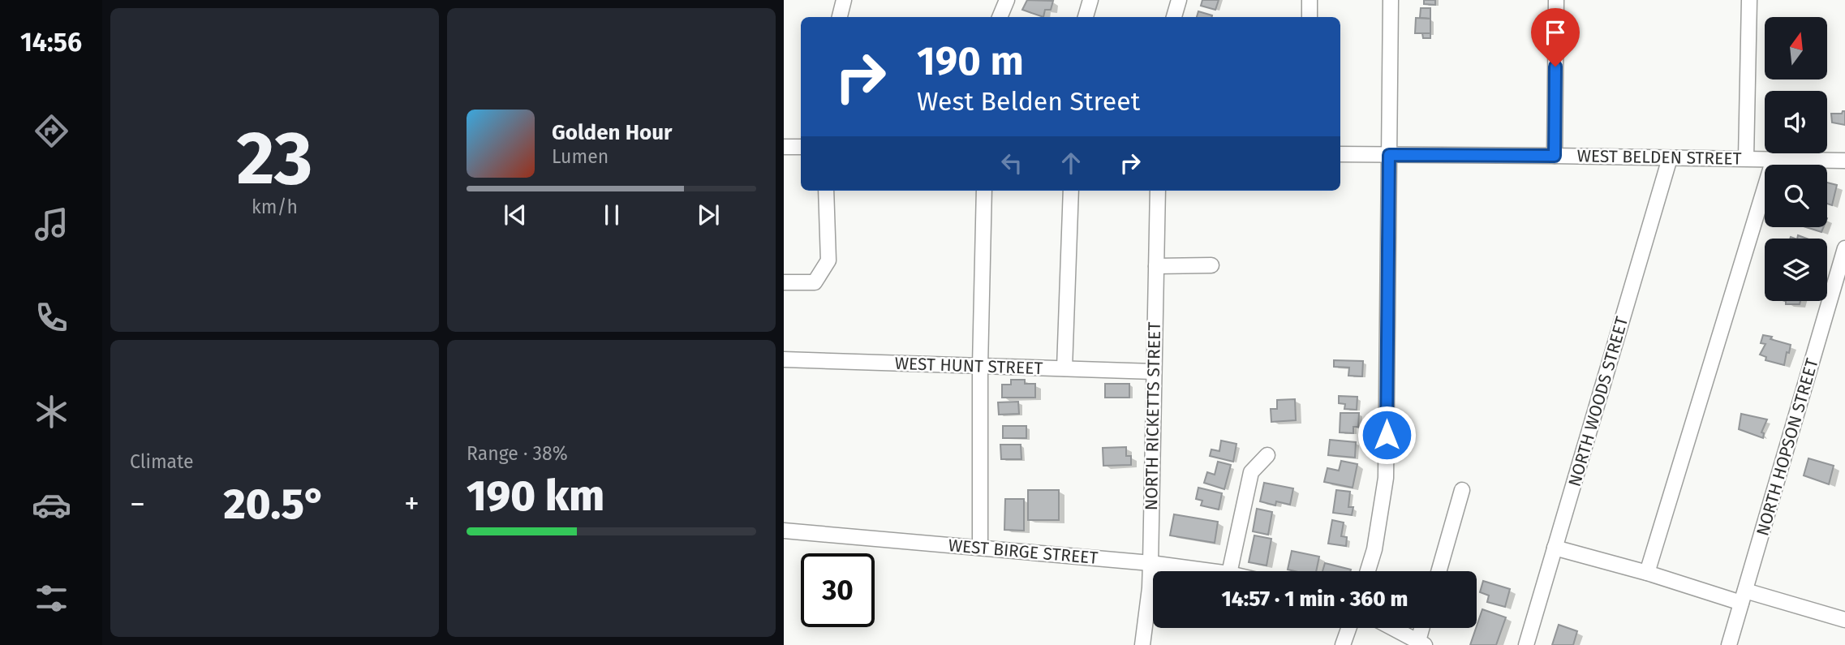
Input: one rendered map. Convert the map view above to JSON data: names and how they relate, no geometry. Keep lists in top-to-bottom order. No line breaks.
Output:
{"streets":{"street":["WEST BELDEN STREET","WEST HUNT STREET","NORTH WOODS STREET","NORTH RICKETTS STREET","NORTH HOPSON STREET","WEST BIRGE STREET"]},"crossings":[["WEST BELDEN STREET","NORTH WOODS STREET"],["WEST HUNT STREET","NORTH RICKETTS STREET"],["NORTH RICKETTS STREET","WEST BIRGE STREET"]],"north":"top","page":{"tabs":"14:56","tile":[["23","km/h"],"Climate",["Range · 38%","190 km"]],"turn":["190 m","West Belden Street"],"song":["Golden Hour","Lumen"],"heat":["−","20.5°","+"],"limit":"30","trip":"14:57 · 1 min · 360 m"}}
